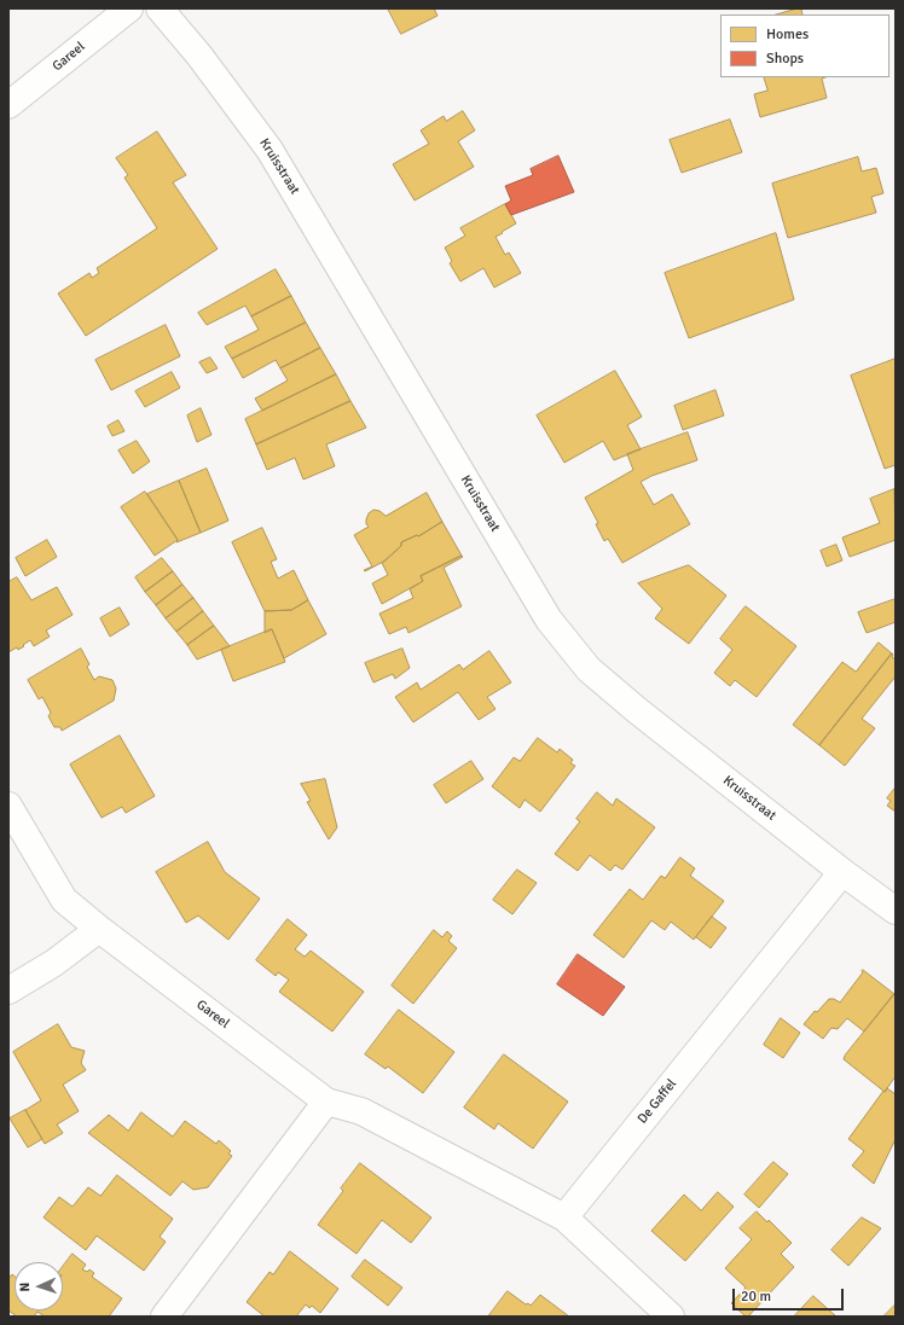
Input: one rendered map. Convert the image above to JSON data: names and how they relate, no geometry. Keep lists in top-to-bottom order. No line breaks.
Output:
{"streets":{"street":["Gareel","Kruisstraat","De Gaffel"]},"crossings":[["Gareel","De Gaffel"],["Kruisstraat","De Gaffel"]],"legend":["Homes","Shops"],"scale_bar":"20 m","north":"left"}
